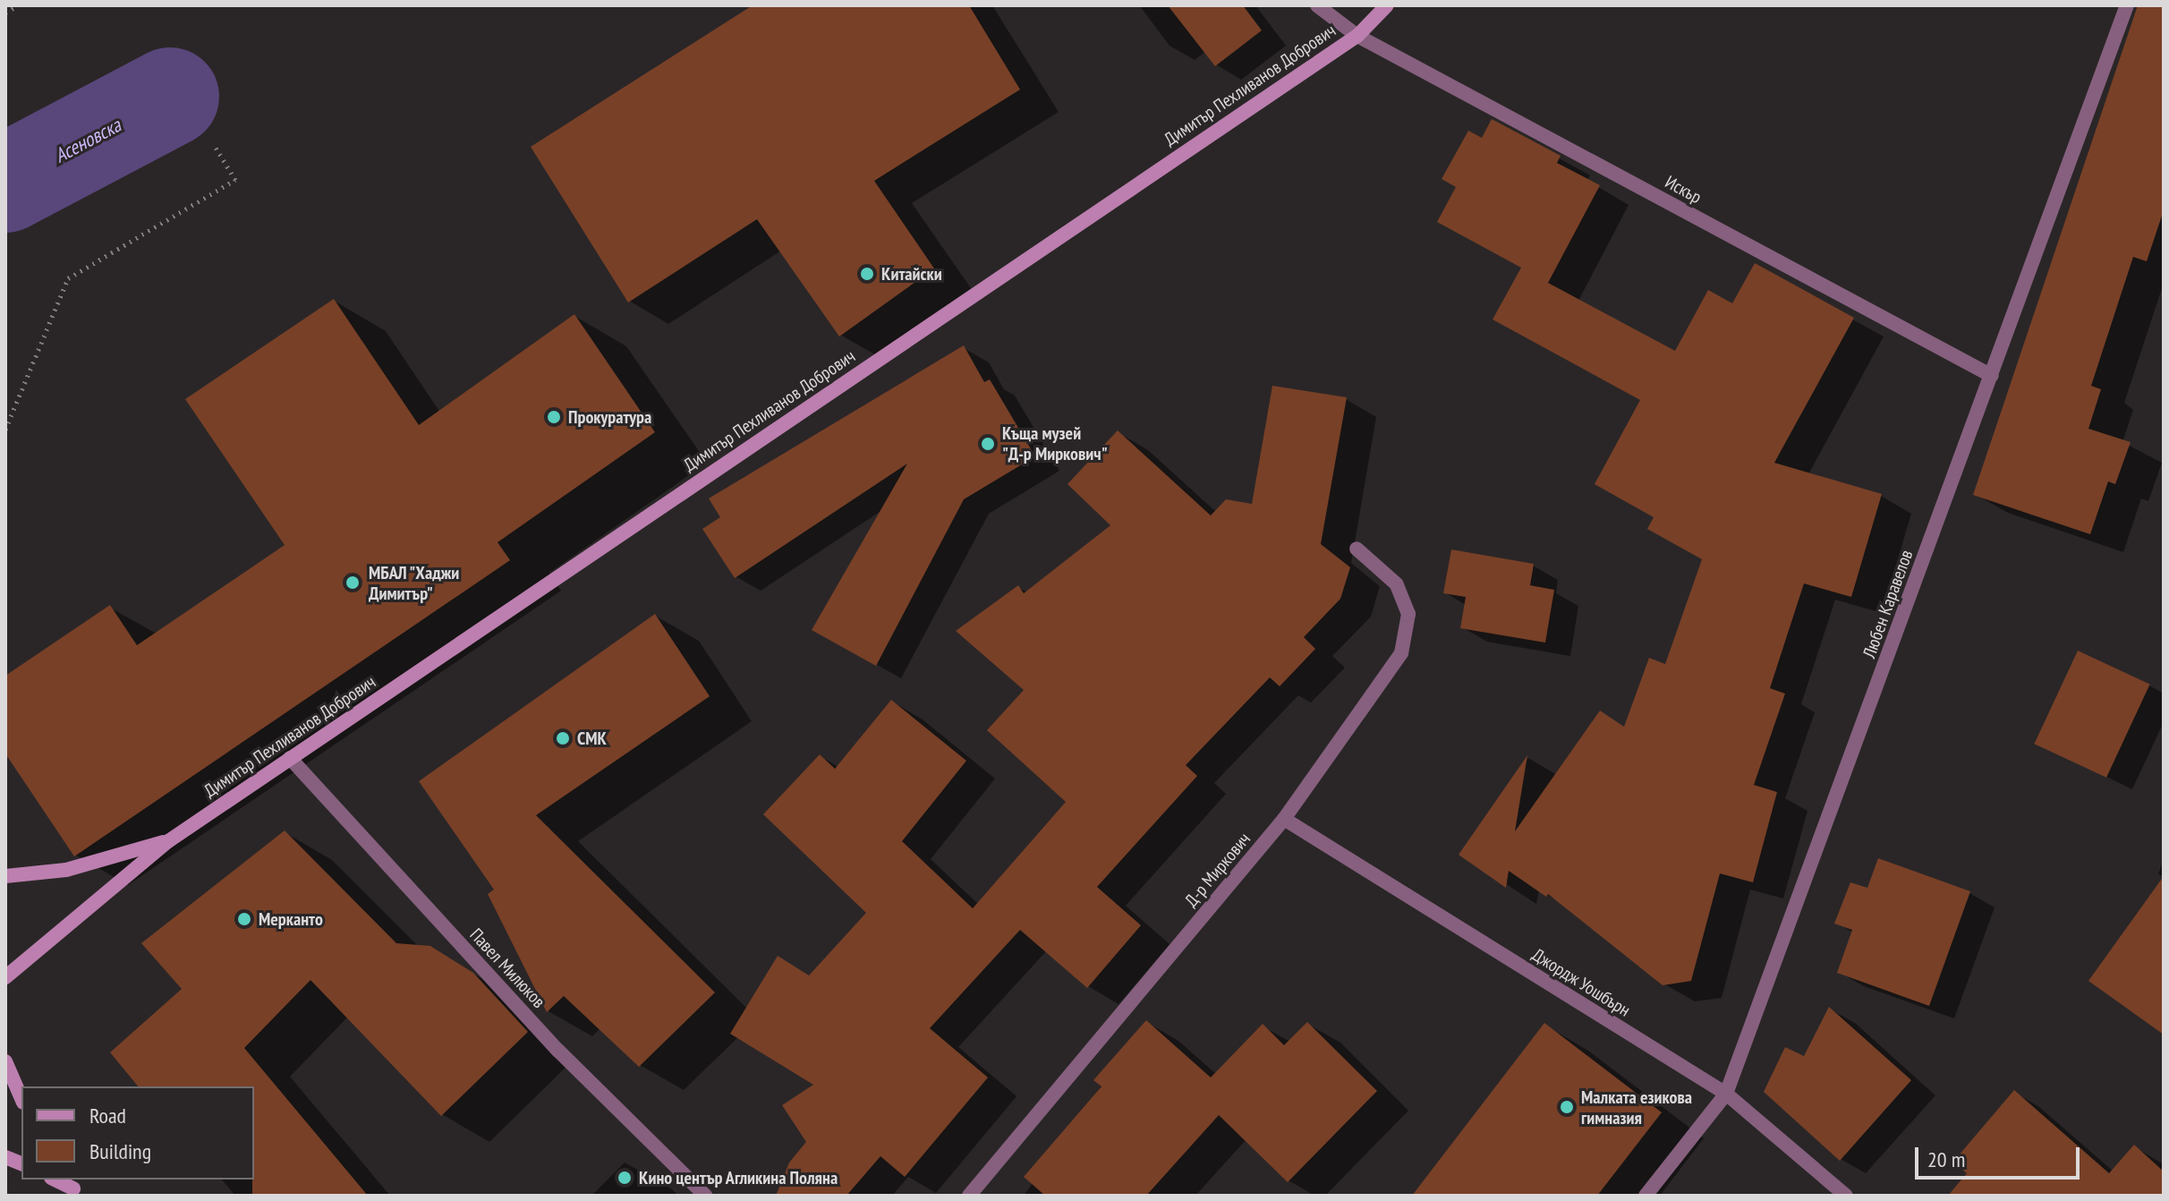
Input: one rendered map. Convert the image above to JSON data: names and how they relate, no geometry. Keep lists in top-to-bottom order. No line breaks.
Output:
{"streets":{"main road":["Димитър Пехливанов Добрович"],"street":["Искър","Любен Каравелов","Д-р Миркович","Павел Милюков","Джордж Уошбърн"]},"crossings":[["Димитър Пехливанов Добрович","Искър"],["Димитър Пехливанов Добрович","Павел Милюков"],["Искър","Любен Каравелов"],["Любен Каравелов","Джордж Уошбърн"],["Д-р Миркович","Джордж Уошбърн"]],"water":["Асеновска"],"places":["Китайски","Прокуратура","Къща музей \"Д-р Миркович\"","МБАЛ \"Хаджи Димитър\"","СМК","Мерканто","Малката езикова гимназия","Кино център Агликина Поляна"],"legend":["Road","Building"],"scale_bar":"20 m"}
